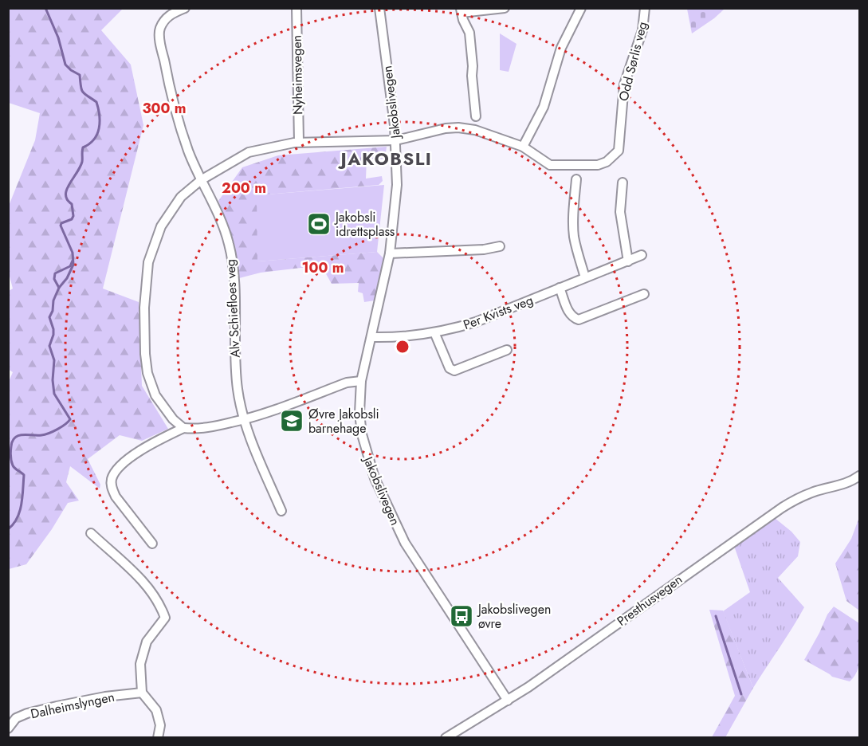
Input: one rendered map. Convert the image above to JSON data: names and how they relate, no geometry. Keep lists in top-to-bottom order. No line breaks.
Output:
{"streets":{"street":["Odd Sørlis veg","Nyheimsvegen","Jakobslivegen","Alv Schiefloes veg","Per Kvists veg","Presthusvegen","Dalheimslyngen"]},"crossings":[["Odd Sørlis veg","Nyheimsvegen"],["Odd Sørlis veg","Jakobslivegen"],["Odd Sørlis veg","Alv Schiefloes veg"],["Jakobslivegen","Per Kvists veg"],["Jakobslivegen","Presthusvegen"]],"districts":["JAKOBSLI"],"places":{"sports":["Jakobsli idrettsplass"],"school or university":["Øvre Jakobsli barnehage"],"bus stop":["Jakobslivegen øvre"]},"rings":["300 m","200 m","100 m"]}
